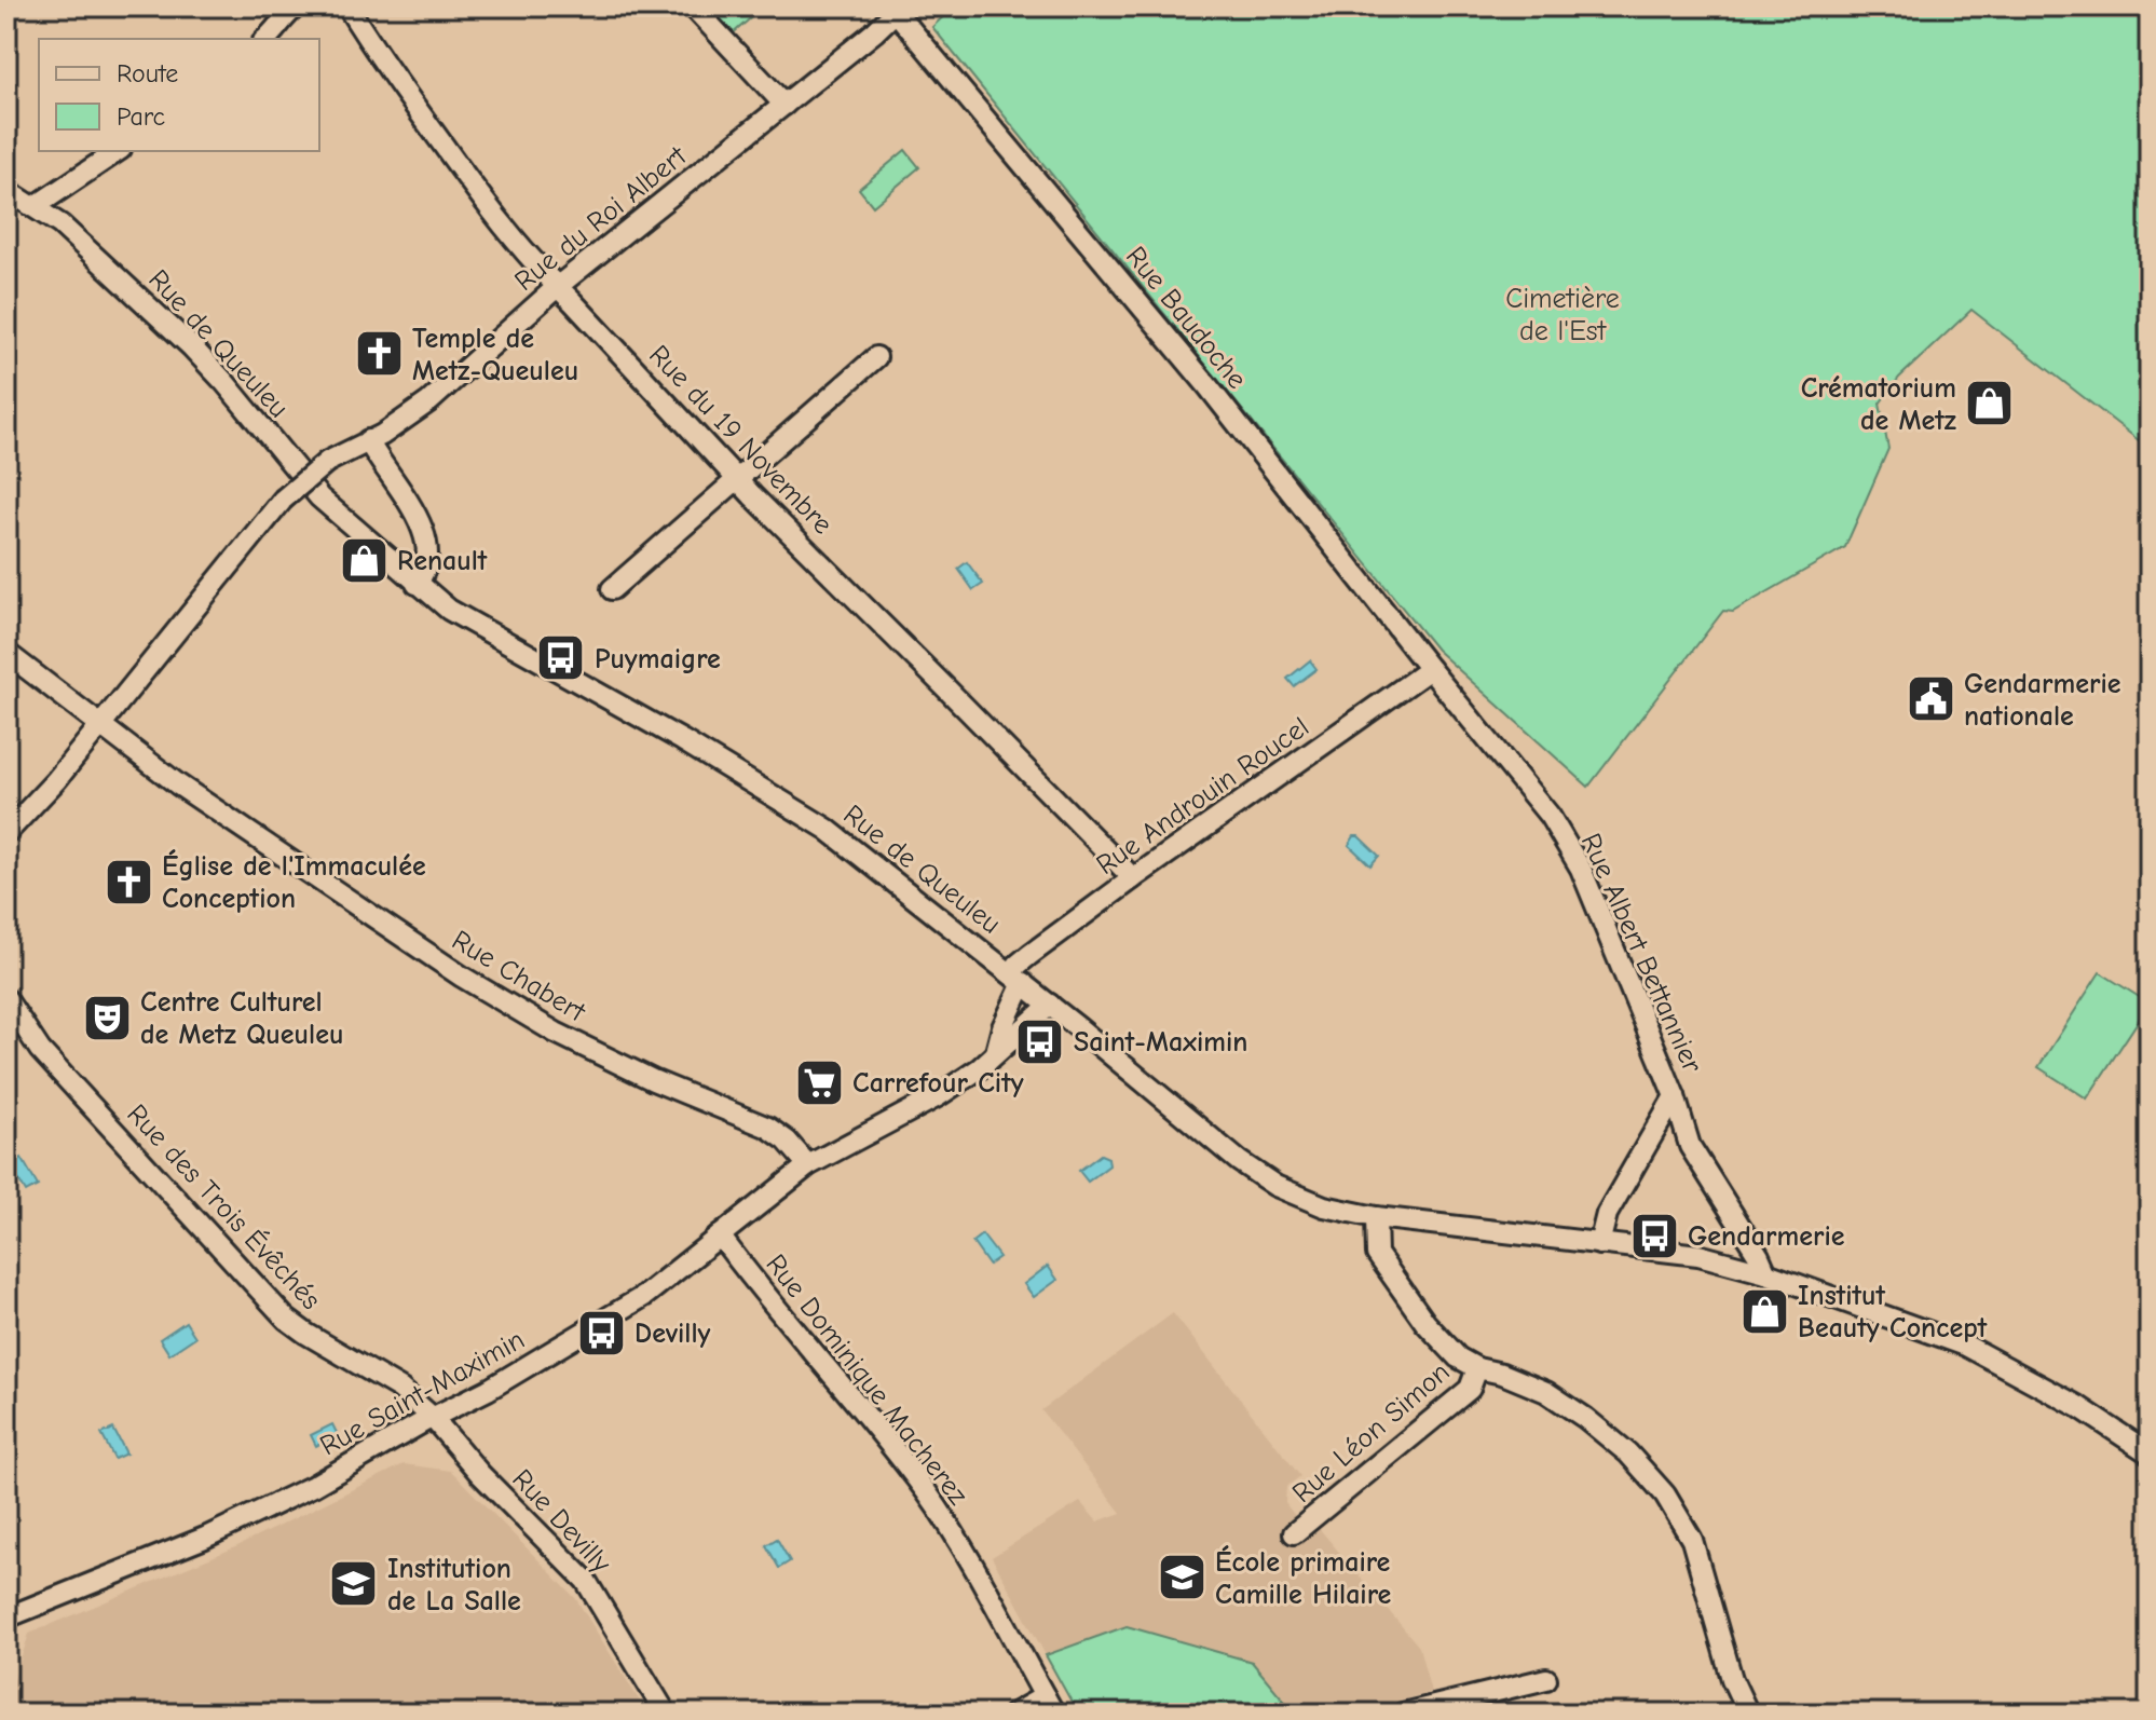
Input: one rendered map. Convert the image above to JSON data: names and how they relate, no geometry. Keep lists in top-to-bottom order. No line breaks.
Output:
{"streets":{"street":["Rue du Roi Albert","Rue Baudoche","Rue de Queuleu","Rue du 19 Novembre","Rue Androuin Roucel","Rue Albert Bettannier","Rue Chabert","Rue des Trois Évêchés","Rue Dominique Macherez","Rue Saint-Maximin","Rue Léon Simon","Rue Devilly"]},"crossings":[["Rue du Roi Albert","Rue Baudoche"],["Rue du Roi Albert","Rue du 19 Novembre"],["Rue du Roi Albert","Rue Chabert"],["Rue Baudoche","Rue Androuin Roucel"],["Rue Baudoche","Rue Albert Bettannier"],["Rue de Queuleu","Rue Androuin Roucel"],["Rue de Queuleu","Rue Albert Bettannier"],["Rue de Queuleu","Rue Saint-Maximin"],["Rue du 19 Novembre","Rue Androuin Roucel"],["Rue Androuin Roucel","Rue Albert Bettannier"],["Rue Chabert","Rue Saint-Maximin"],["Rue des Trois Évêchés","Rue Saint-Maximin"],["Rue des Trois Évêchés","Rue Devilly"],["Rue Dominique Macherez","Rue Saint-Maximin"],["Rue Saint-Maximin","Rue Devilly"]],"parks":["Cimetière de l'Est"],"places":{"church":["Temple de Metz-Queuleu","Église de l'Immaculée Conception"],"shop":["Crématorium de Metz","Renault","Institut Beauty Concept"],"bus stop":["Puymaigre","Saint-Maximin","Gendarmerie","Devilly"],"public building":["Gendarmerie nationale"],"theatre":["Centre Culturel de Metz Queuleu"],"supermarket":["Carrefour City"],"school or university":["École primaire Camille Hilaire","Institution de La Salle"]},"legend":["Route","Parc"]}
